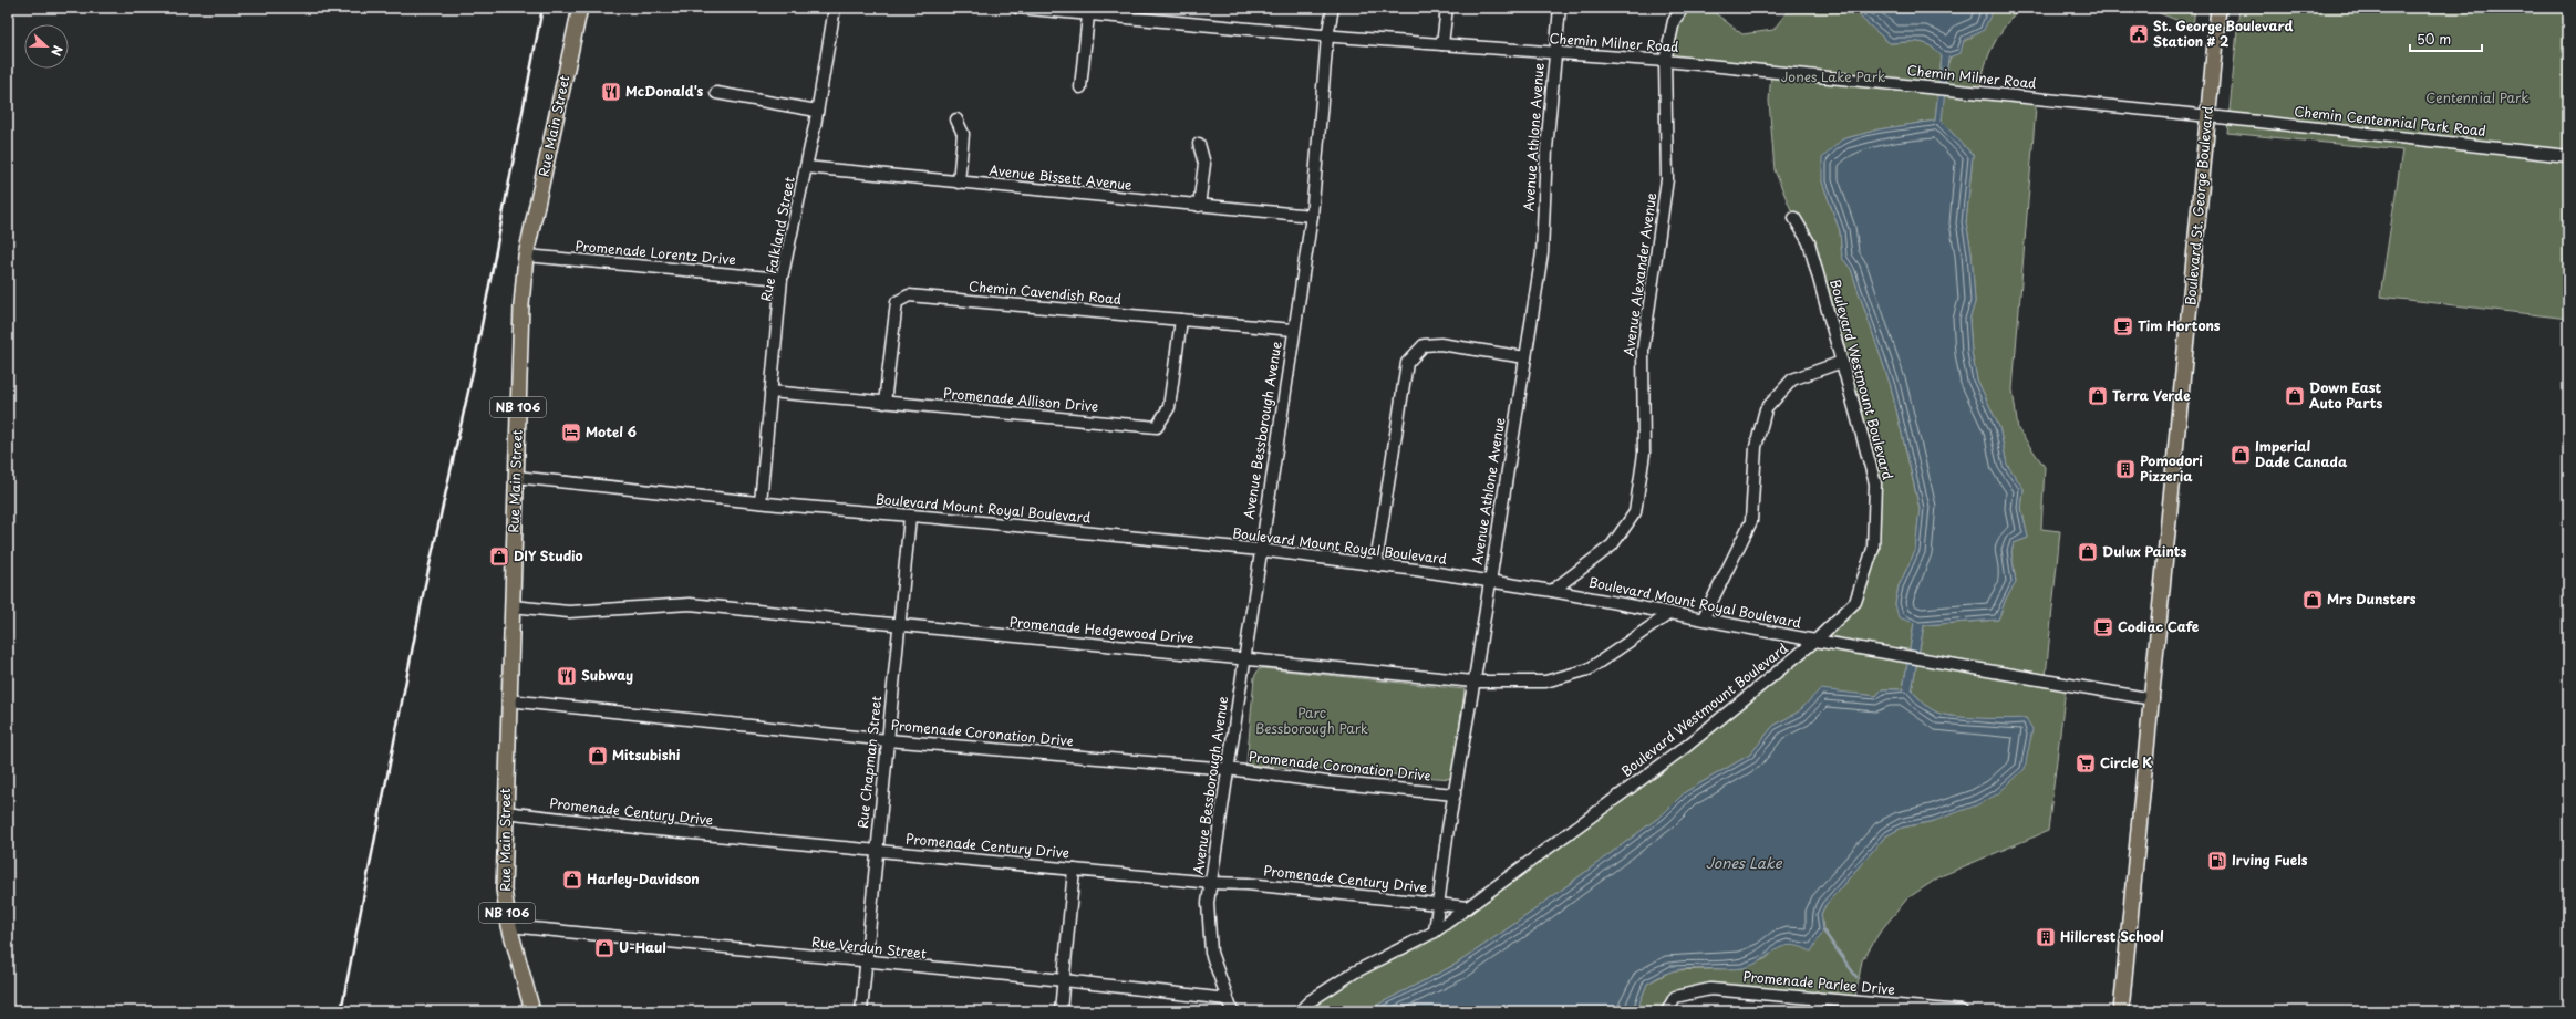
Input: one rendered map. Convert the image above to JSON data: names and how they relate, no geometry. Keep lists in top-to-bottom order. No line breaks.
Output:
{"streets":{"main road":["Rue Main Street","Boulevard St. George Boulevard","NB 106"],"street":["Chemin Milner Road","Chemin Centennial Park Road","Avenue Athlone Avenue","Avenue Bissett Avenue","Rue Falkland Street","Promenade Lorentz Drive","Avenue Alexander Avenue","Chemin Cavendish Road","Boulevard Westmount Boulevard","Promenade Allison Drive","Avenue Bessborough Avenue","Boulevard Mount Royal Boulevard","Promenade Hedgewood Drive","Promenade Coronation Drive","Rue Chapman Street","Promenade Century Drive","Rue Verdun Street","Promenade Parlee Drive"]},"crossings":[["Chemin Milner Road","Chemin Centennial Park Road"],["Chemin Milner Road","Avenue Athlone Avenue"],["Chemin Milner Road","Boulevard St. George Boulevard"],["Chemin Milner Road","Avenue Alexander Avenue"],["Chemin Milner Road","Avenue Bessborough Avenue"],["Chemin Centennial Park Road","Boulevard St. George Boulevard"],["Rue Main Street","Promenade Lorentz Drive"],["Rue Main Street","Boulevard Mount Royal Boulevard"],["Rue Main Street","Promenade Hedgewood Drive"],["Rue Main Street","Promenade Coronation Drive"],["Rue Main Street","Promenade Century Drive"],["Rue Main Street","Rue Verdun Street"],["Avenue Athlone Avenue","Boulevard Westmount Boulevard"],["Avenue Athlone Avenue","Boulevard Mount Royal Boulevard"],["Avenue Athlone Avenue","Promenade Hedgewood Drive"],["Avenue Athlone Avenue","Promenade Coronation Drive"],["Avenue Athlone Avenue","Promenade Century Drive"],["Avenue Bissett Avenue","Rue Falkland Street"],["Avenue Bissett Avenue","Avenue Bessborough Avenue"],["Boulevard St. George Boulevard","Boulevard Mount Royal Boulevard"],["Rue Falkland Street","Promenade Lorentz Drive"],["Rue Falkland Street","Promenade Allison Drive"],["Rue Falkland Street","Boulevard Mount Royal Boulevard"],["Avenue Alexander Avenue","Boulevard Mount Royal Boulevard"],["Chemin Cavendish Road","Promenade Allison Drive"],["Chemin Cavendish Road","Avenue Bessborough Avenue"],["Boulevard Westmount Boulevard","Boulevard Mount Royal Boulevard"],["Boulevard Westmount Boulevard","Promenade Century Drive"],["Avenue Bessborough Avenue","Boulevard Mount Royal Boulevard"],["Avenue Bessborough Avenue","Promenade Hedgewood Drive"],["Avenue Bessborough Avenue","Promenade Coronation Drive"],["Avenue Bessborough Avenue","Promenade Century Drive"],["Avenue Bessborough Avenue","Rue Verdun Street"],["Boulevard Mount Royal Boulevard","Promenade Hedgewood Drive"],["Boulevard Mount Royal Boulevard","Rue Chapman Street"],["Promenade Hedgewood Drive","Rue Chapman Street"],["Promenade Coronation Drive","Rue Chapman Street"],["Rue Chapman Street","Promenade Century Drive"],["Rue Chapman Street","Rue Verdun Street"]],"water":["Jones Lake"],"parks":["Jones Lake Park","Centennial Park","Parc Bessborough Park"],"places":{"public building":["St. George Boulevard Station # 2"],"restaurant":["McDonald's","Subway"],"cafe":["Tim Hortons","Codiac Cafe"],"shop":["Terra Verde","Down East Auto Parts","Imperial Dade Canada","Dulux Paints","DIY Studio","Mrs Dunsters","Mitsubishi","Harley-Davidson","U-Haul"],"hotel":["Motel 6"],"building":["Pomodori Pizzeria","Hillcrest School"],"supermarket":["Circle K"],"fuel station":["Irving Fuels"]},"scale_bar":"50 m","north":"right"}
